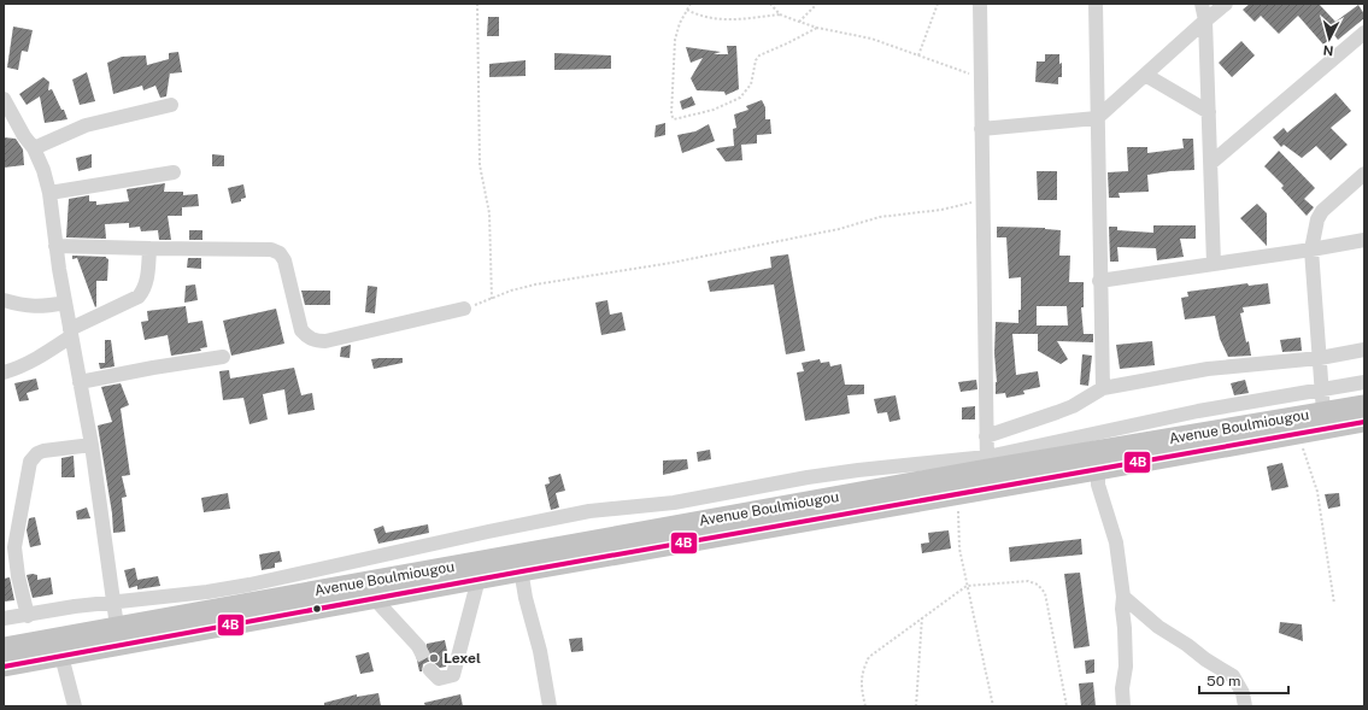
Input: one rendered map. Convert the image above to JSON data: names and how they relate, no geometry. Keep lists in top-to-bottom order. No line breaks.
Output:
{"streets":{"highway":["Avenue Boulmiougou"]},"places":["Lexel"],"lines":["transit line 4B"],"scale_bar":"50 m","north":"bottom"}
